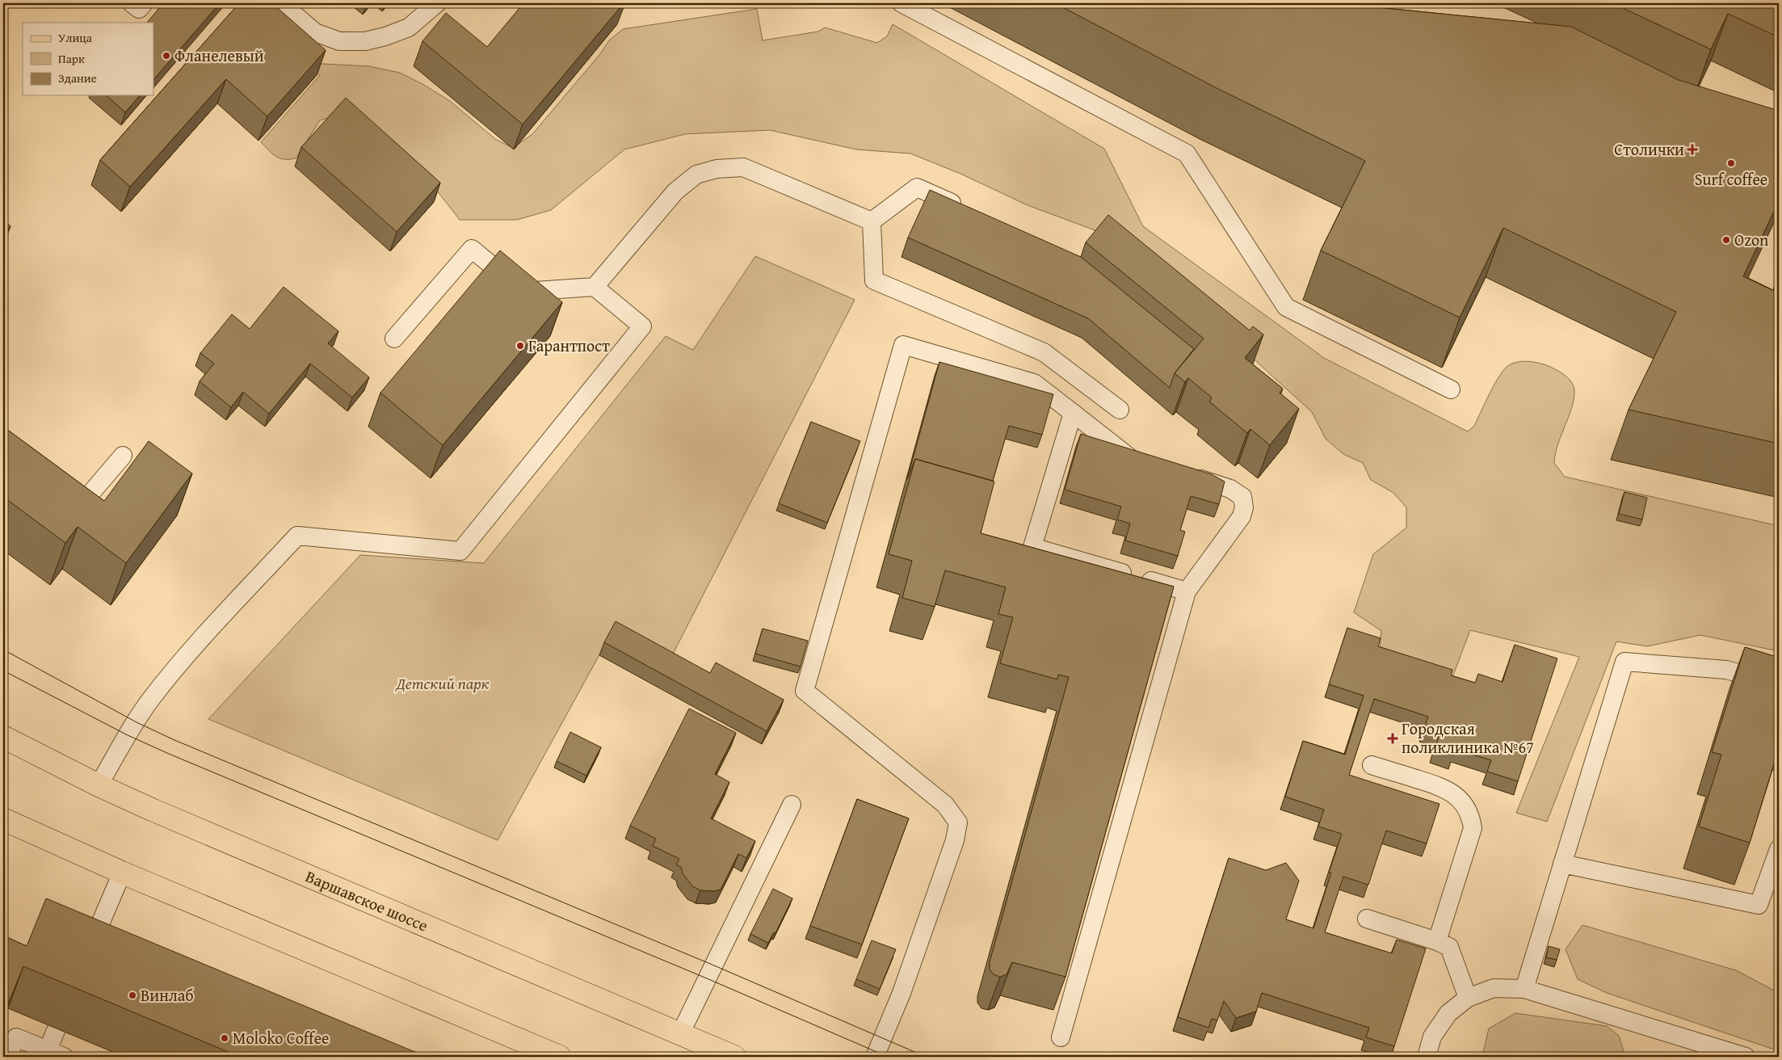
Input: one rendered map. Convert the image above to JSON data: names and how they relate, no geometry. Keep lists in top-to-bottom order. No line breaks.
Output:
{"streets":{"main road":["Варшавское шоссе"]},"parks":["Детский парк"],"places":{"other":["Фланелевый","Surf coffee","Ozon","Гарантпост","Винлаб","Moloko Coffee"],"health":["Столички","Городская поликлиника №67"]},"legend":["Улица","Парк","Здание"]}
